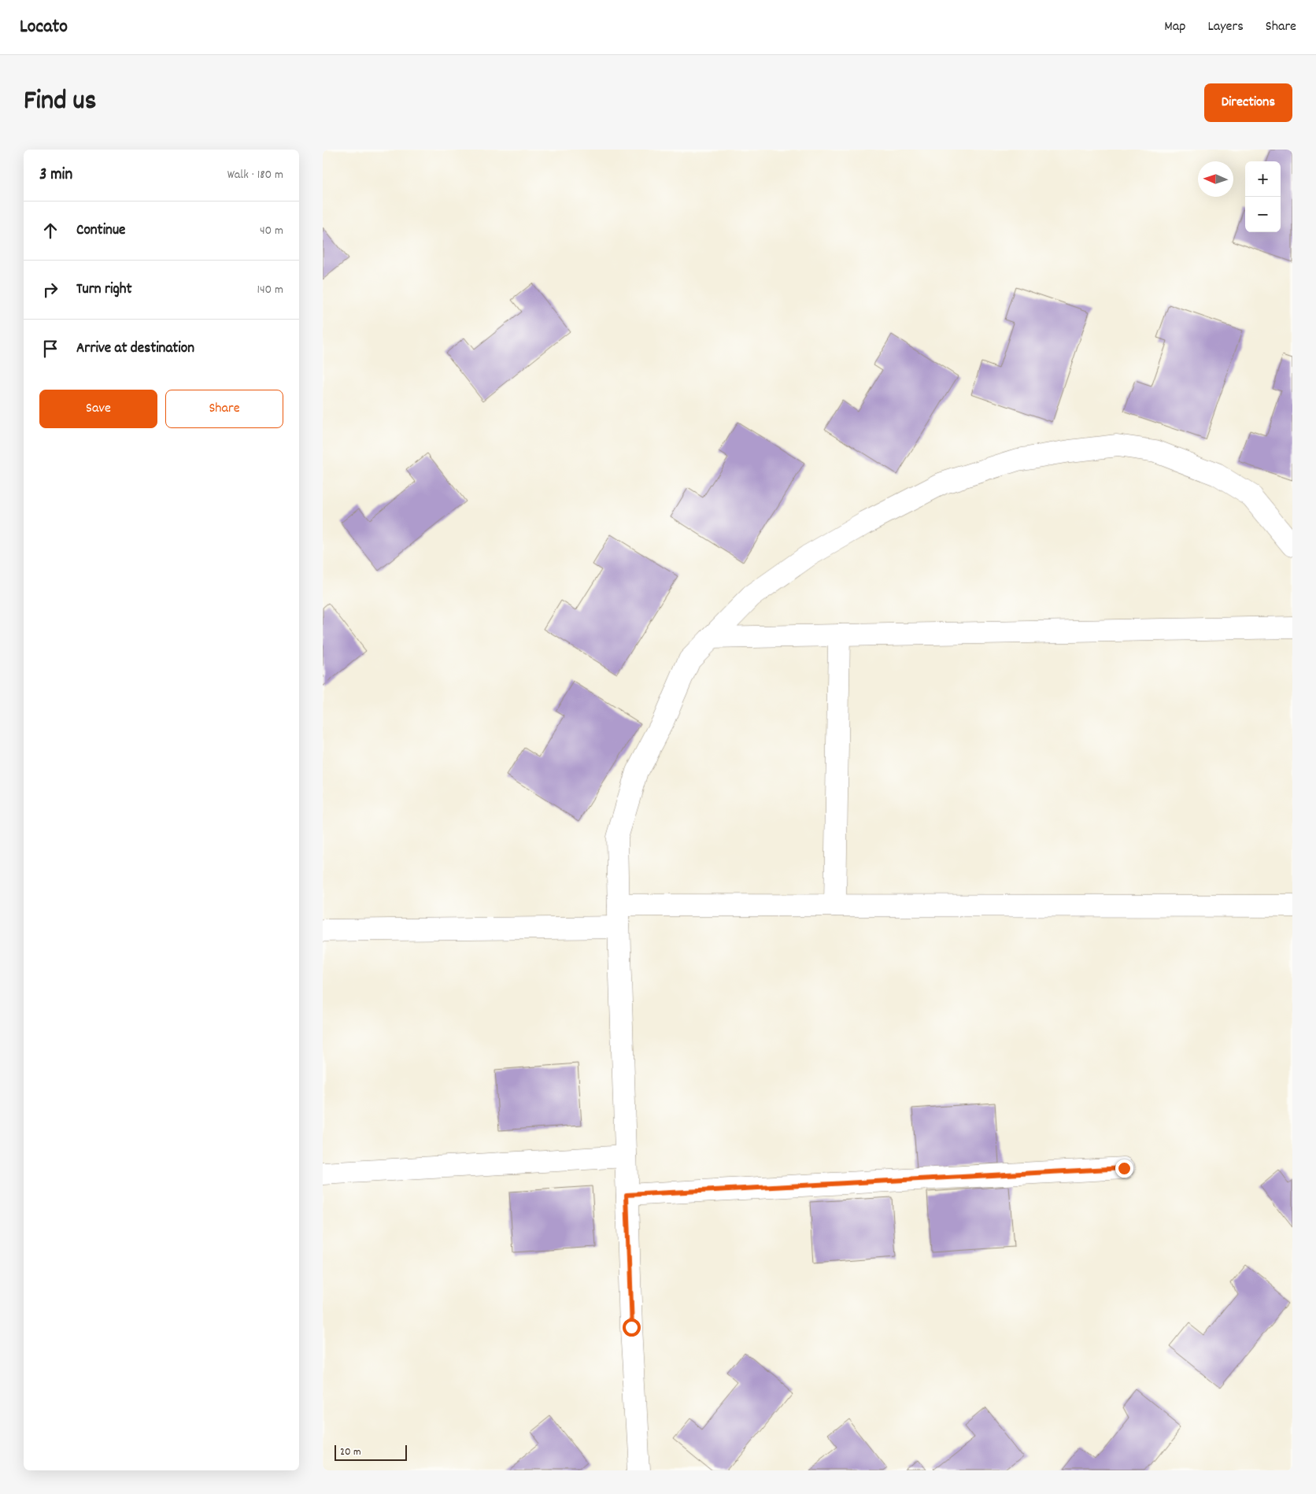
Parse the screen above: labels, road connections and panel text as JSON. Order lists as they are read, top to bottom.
{
  "scale_bar": "20 m",
  "north": "left",
  "page": {
    "header": "Locato",
    "nav": ["Map", "Layers", "Share"],
    "title": "Find us",
    "buttons": [
      "Directions",
      ["Save", "Share"]
    ],
    "heading": ["3 min", "Walk · 180 m"],
    "map_buttons": ["+", "−"],
    "list": [
      ["Continue", "40 m"],
      ["Turn right", "140 m"],
      "Arrive at destination"
    ],
    "scale": "20 m"
  }
}
